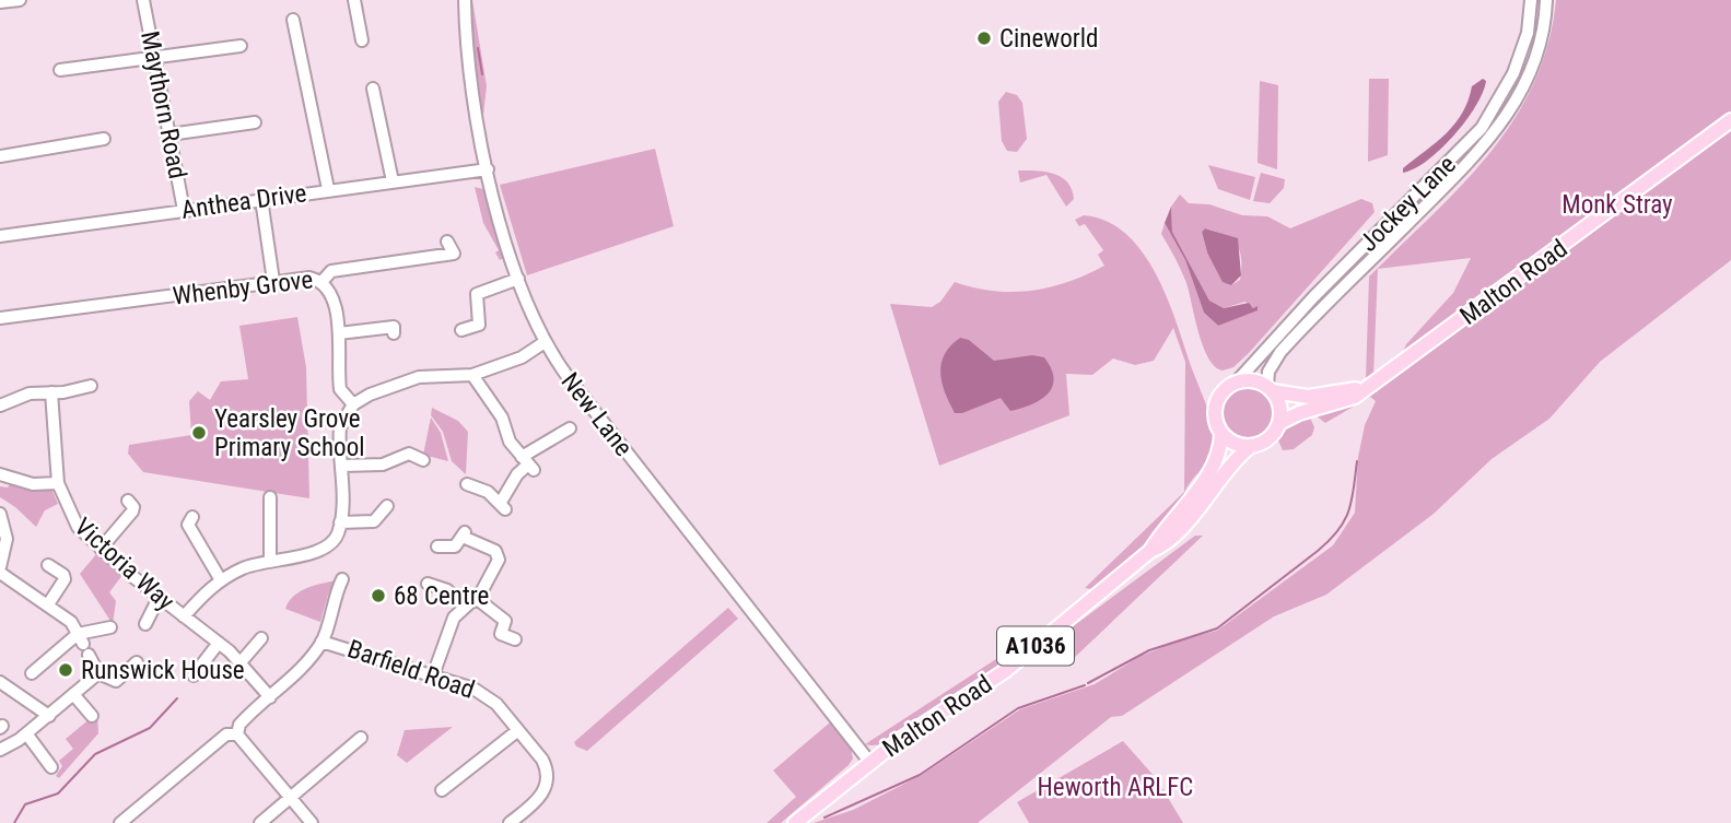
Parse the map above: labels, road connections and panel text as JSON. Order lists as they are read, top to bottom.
{
  "streets": {
    "main road": ["Malton Road", "A1036"],
    "street": [
      "Maythorn Road",
      "Anthea Drive",
      "Jockey Lane",
      "Whenby Grove",
      "New Lane",
      "Victoria Way",
      "Barfield Road"
    ]
  },
  "crossings": [
    ["Maythorn Road", "Anthea Drive"],
    ["Anthea Drive", "New Lane"],
    ["Jockey Lane", "Malton Road"],
    ["Malton Road", "New Lane"]
  ],
  "parks": ["Monk Stray", "Heworth ARLFC"],
  "places": [
    "Cineworld",
    "Yearsley Grove Primary School",
    "68 Centre",
    "Runswick House"
  ]
}
